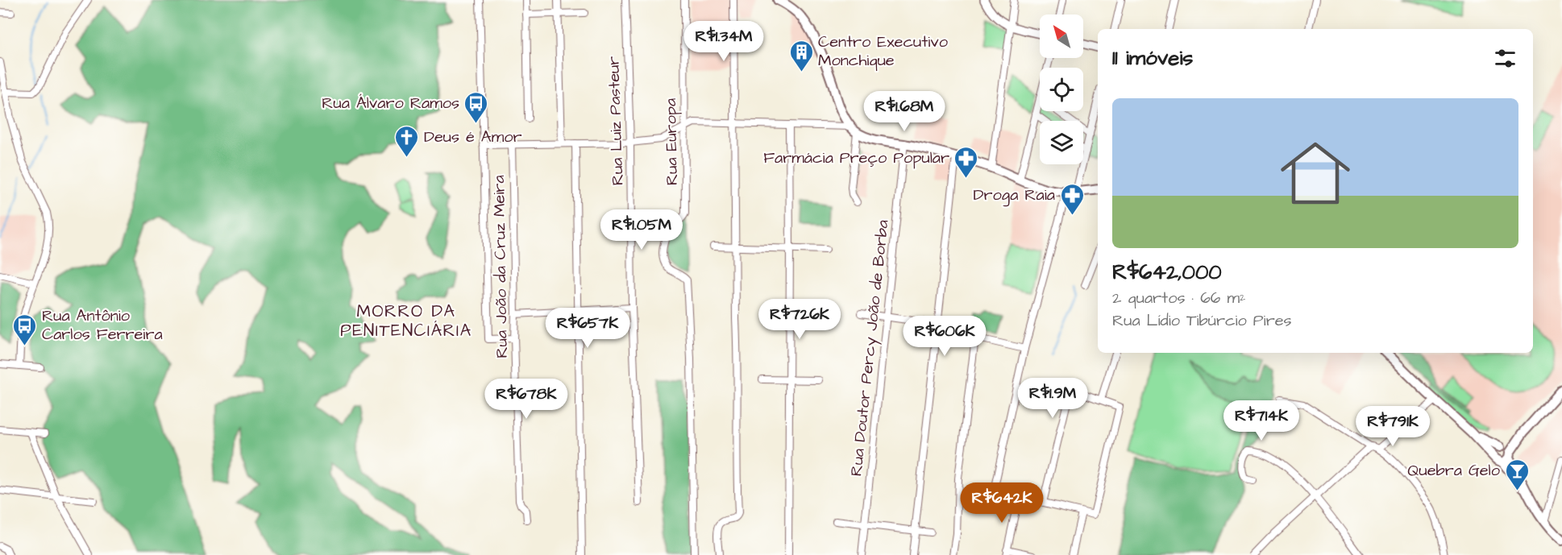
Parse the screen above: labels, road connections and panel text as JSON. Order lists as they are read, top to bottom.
{
  "streets": {
    "street": [
      "Rua Luiz Pasteur",
      "Rua Europa",
      "Rua João da Cruz Meira",
      "Rua Doutor Percy João de Borba"
    ]
  },
  "districts": ["MORRO DA PENITENCIÁRIA"],
  "places": {
    "building": ["Centro Executivo Monchique"],
    "bus stop": ["Rua Álvaro Ramos", "Rua Antônio Carlos Ferreira"],
    "church": ["Deus é Amor"],
    "pharmacy": ["Farmácia Preço Popular", "Droga Raia"],
    "bar": ["Quebra Gelo"]
  },
  "north": "top left",
  "page": {
    "price": [
      "R$1.34M",
      "R$1.68M",
      "R$1.05M",
      "R$726K",
      "R$657K",
      "R$606K",
      "R$1.9M",
      "R$678K",
      "R$714K",
      "R$791K",
      "R$642K"
    ],
    "heading": "11 imóveis",
    "list": [
      {
        "name": "R$642,000",
        "note": "2 quartos · 66 m² · Rua Lídio Tibúrcio Pires"
      }
    ]
  }
}
